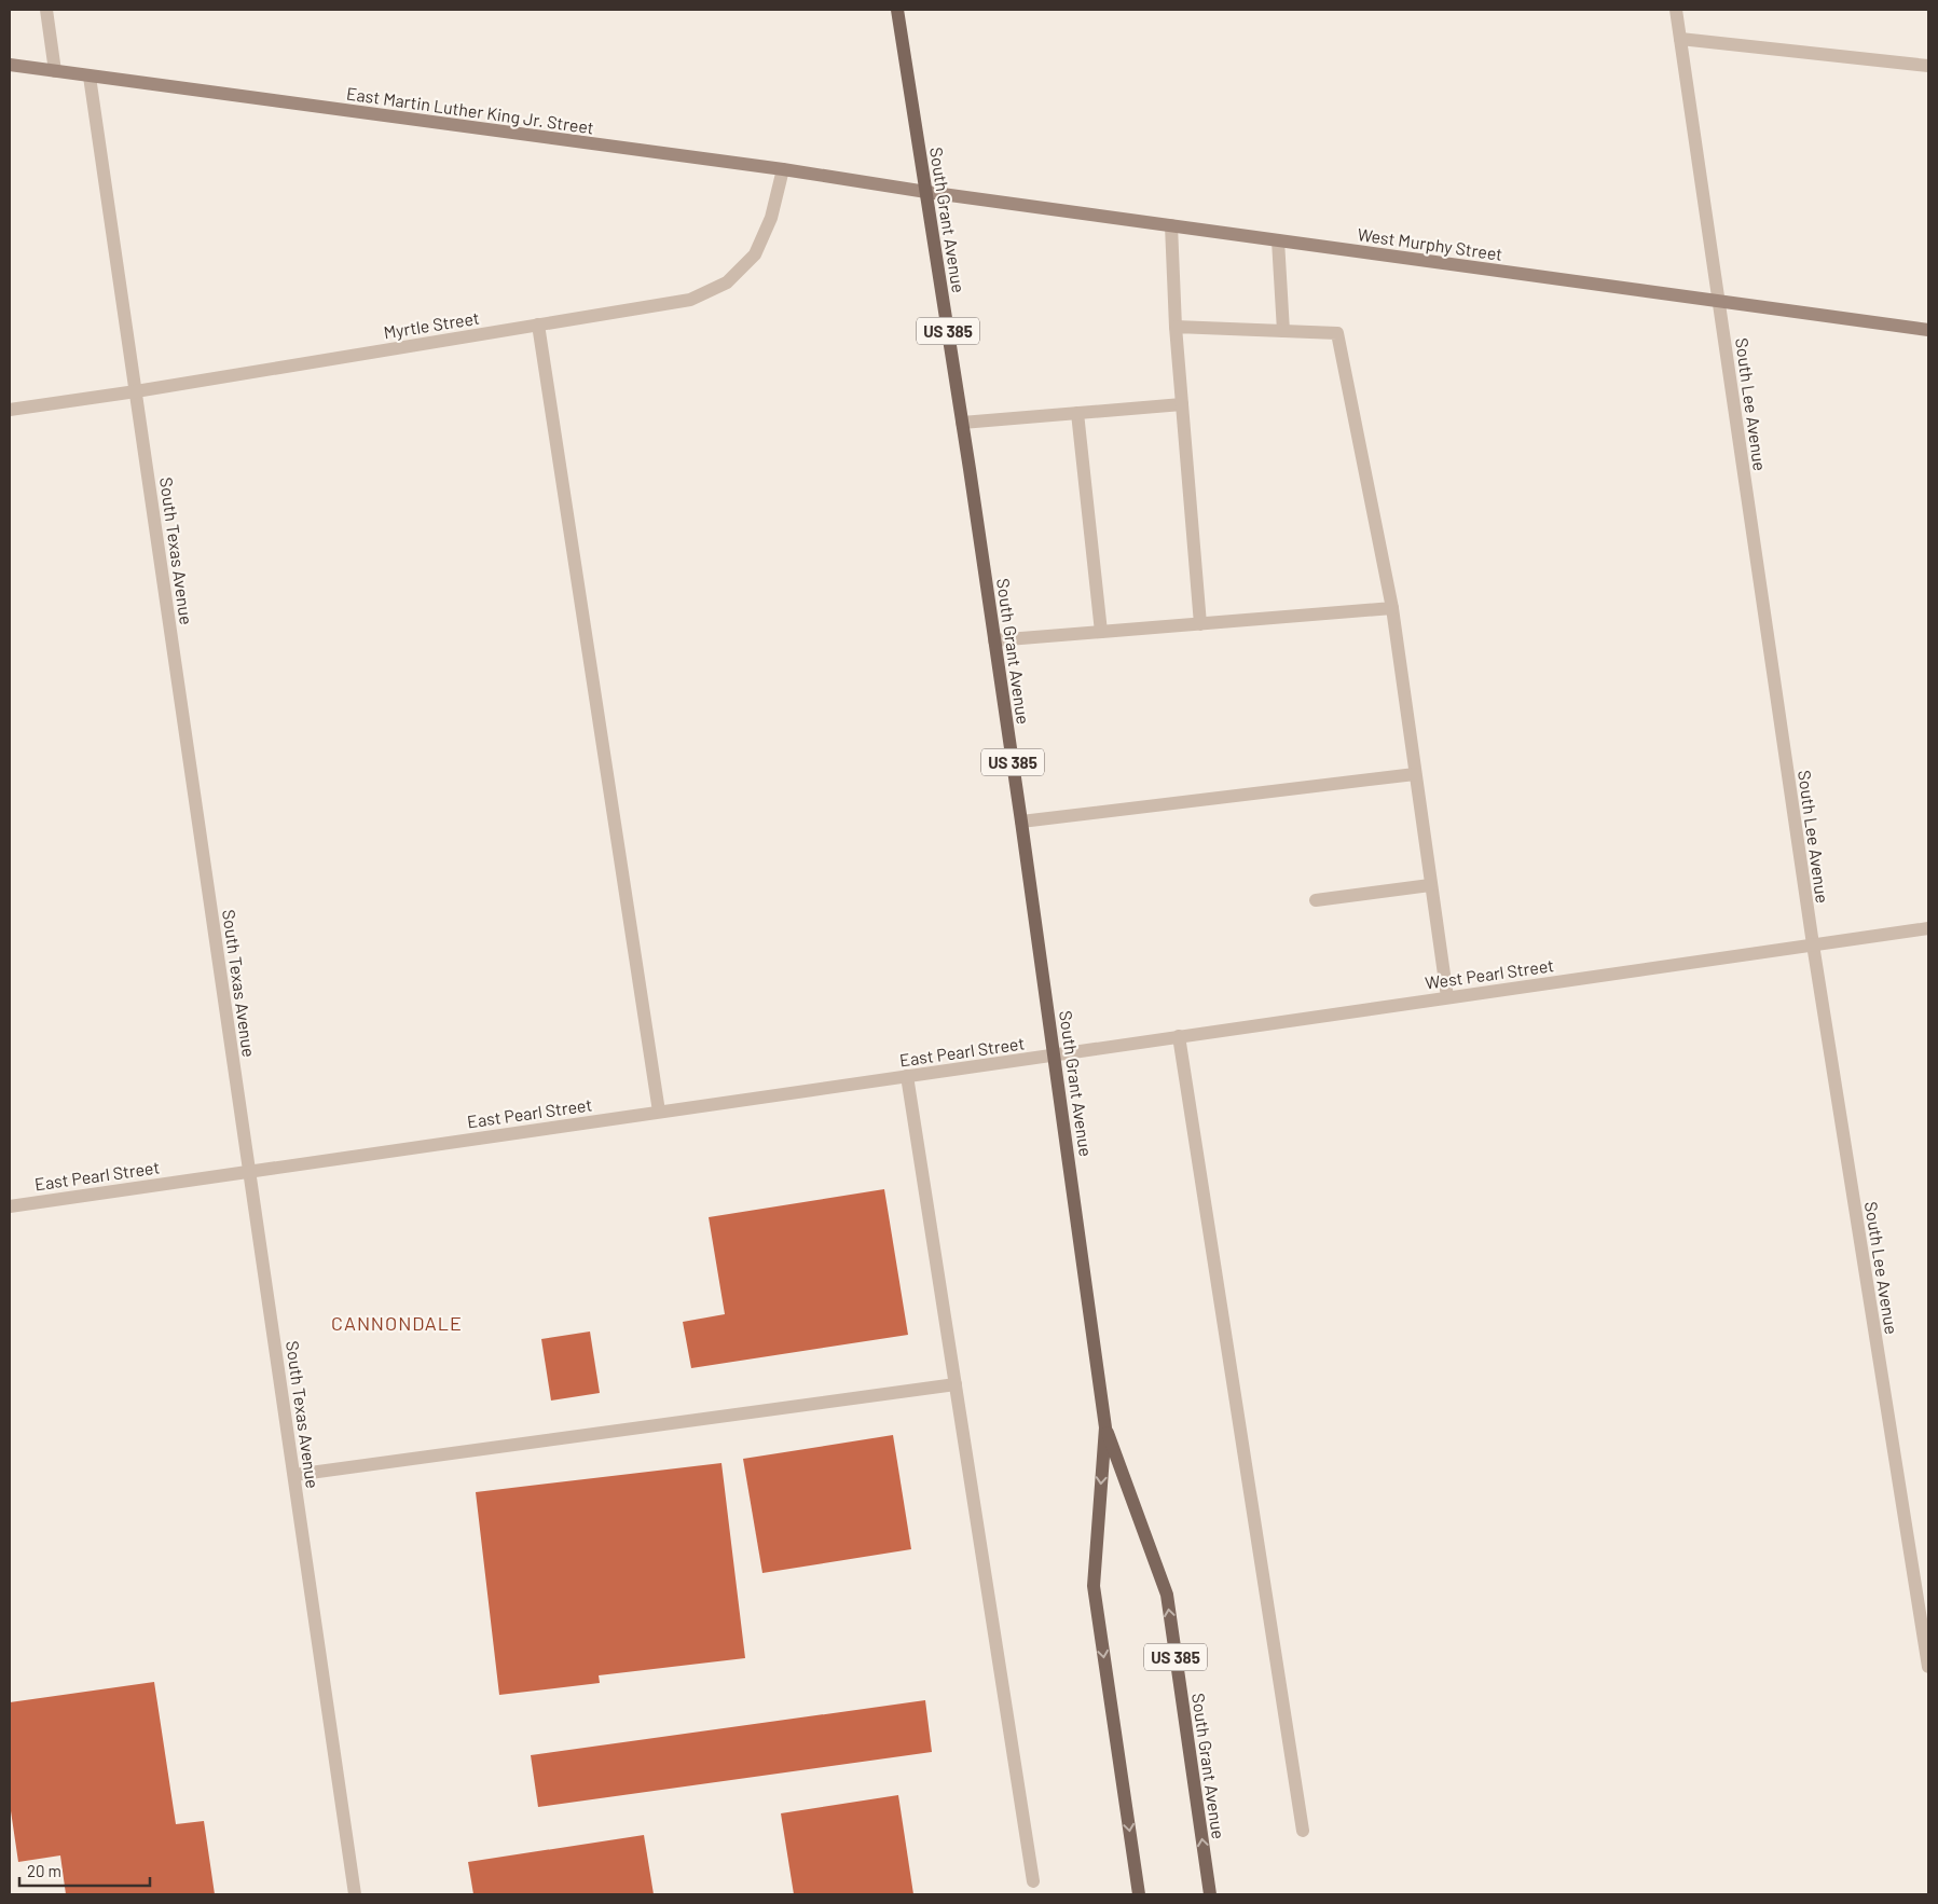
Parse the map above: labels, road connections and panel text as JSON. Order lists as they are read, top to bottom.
{
  "streets": {
    "main road": ["South Grant Avenue", "US 385"],
    "street": [
      "East Martin Luther King Jr. Street",
      "West Murphy Street",
      "Myrtle Street",
      "South Lee Avenue",
      "South Texas Avenue",
      "West Pearl Street",
      "East Pearl Street"
    ]
  },
  "crossings": [
    ["East Martin Luther King Jr. Street", "South Grant Avenue"],
    ["East Martin Luther King Jr. Street", "West Murphy Street"],
    ["East Martin Luther King Jr. Street", "Myrtle Street"],
    ["East Martin Luther King Jr. Street", "South Texas Avenue"],
    ["South Grant Avenue", "West Murphy Street"],
    ["South Grant Avenue", "West Pearl Street"],
    ["South Grant Avenue", "East Pearl Street"],
    ["West Murphy Street", "South Lee Avenue"],
    ["Myrtle Street", "South Texas Avenue"],
    ["South Lee Avenue", "West Pearl Street"],
    ["South Texas Avenue", "East Pearl Street"],
    ["West Pearl Street", "East Pearl Street"]
  ],
  "districts": ["CANNONDALE"],
  "scale_bar": "20 m"
}
